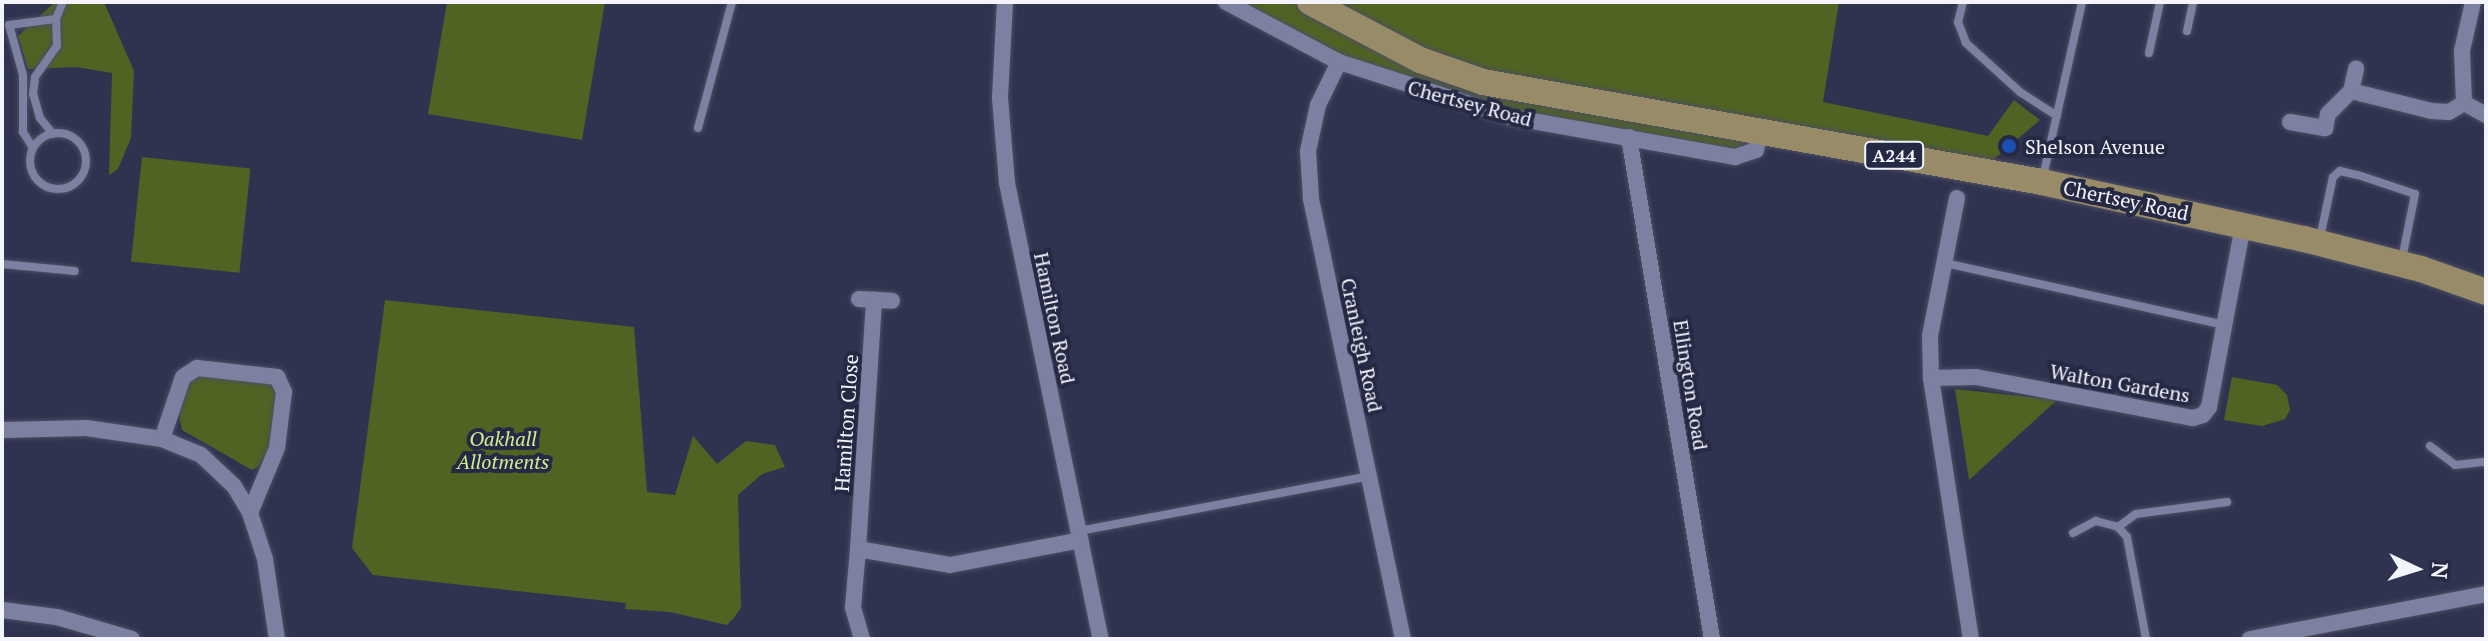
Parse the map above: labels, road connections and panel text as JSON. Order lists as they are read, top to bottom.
{
  "streets": {
    "main road": ["Chertsey Road", "A244"],
    "street": [
      "Hamilton Road",
      "Cranleigh Road",
      "Walton Gardens",
      "Ellington Road",
      "Hamilton Close"
    ]
  },
  "crossings": [
    ["Chertsey Road", "Cranleigh Road"],
    ["Chertsey Road", "Walton Gardens"],
    ["Chertsey Road", "Ellington Road"]
  ],
  "parks": ["Oakhall Allotments"],
  "places": ["Shelson Avenue"],
  "north": "right"
}
